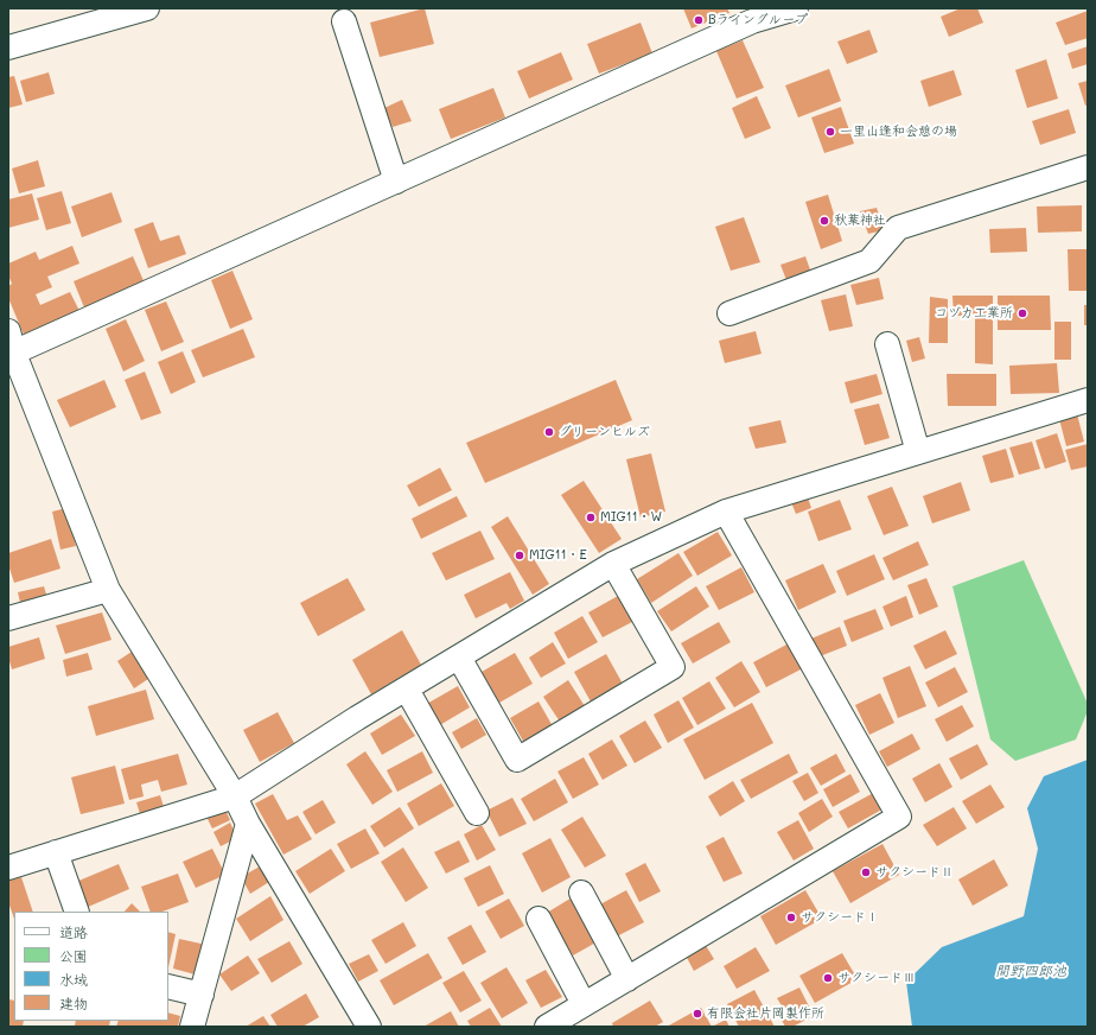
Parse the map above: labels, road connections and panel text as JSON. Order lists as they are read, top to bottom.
{
  "water": ["間野四郎池"],
  "places": [
    "Bライングループ",
    "一里山逢和会憩の場",
    "秋葉神社",
    "コヅカ工業所",
    "グリーンヒルズ",
    "MIG11・W",
    "MIG11・E",
    "サクシードⅡ",
    "サクシードⅠ",
    "サクシードⅢ",
    "有限会社片岡製作所"
  ],
  "legend": [
    "道路",
    "公園",
    "水域",
    "建物"
  ]
}
